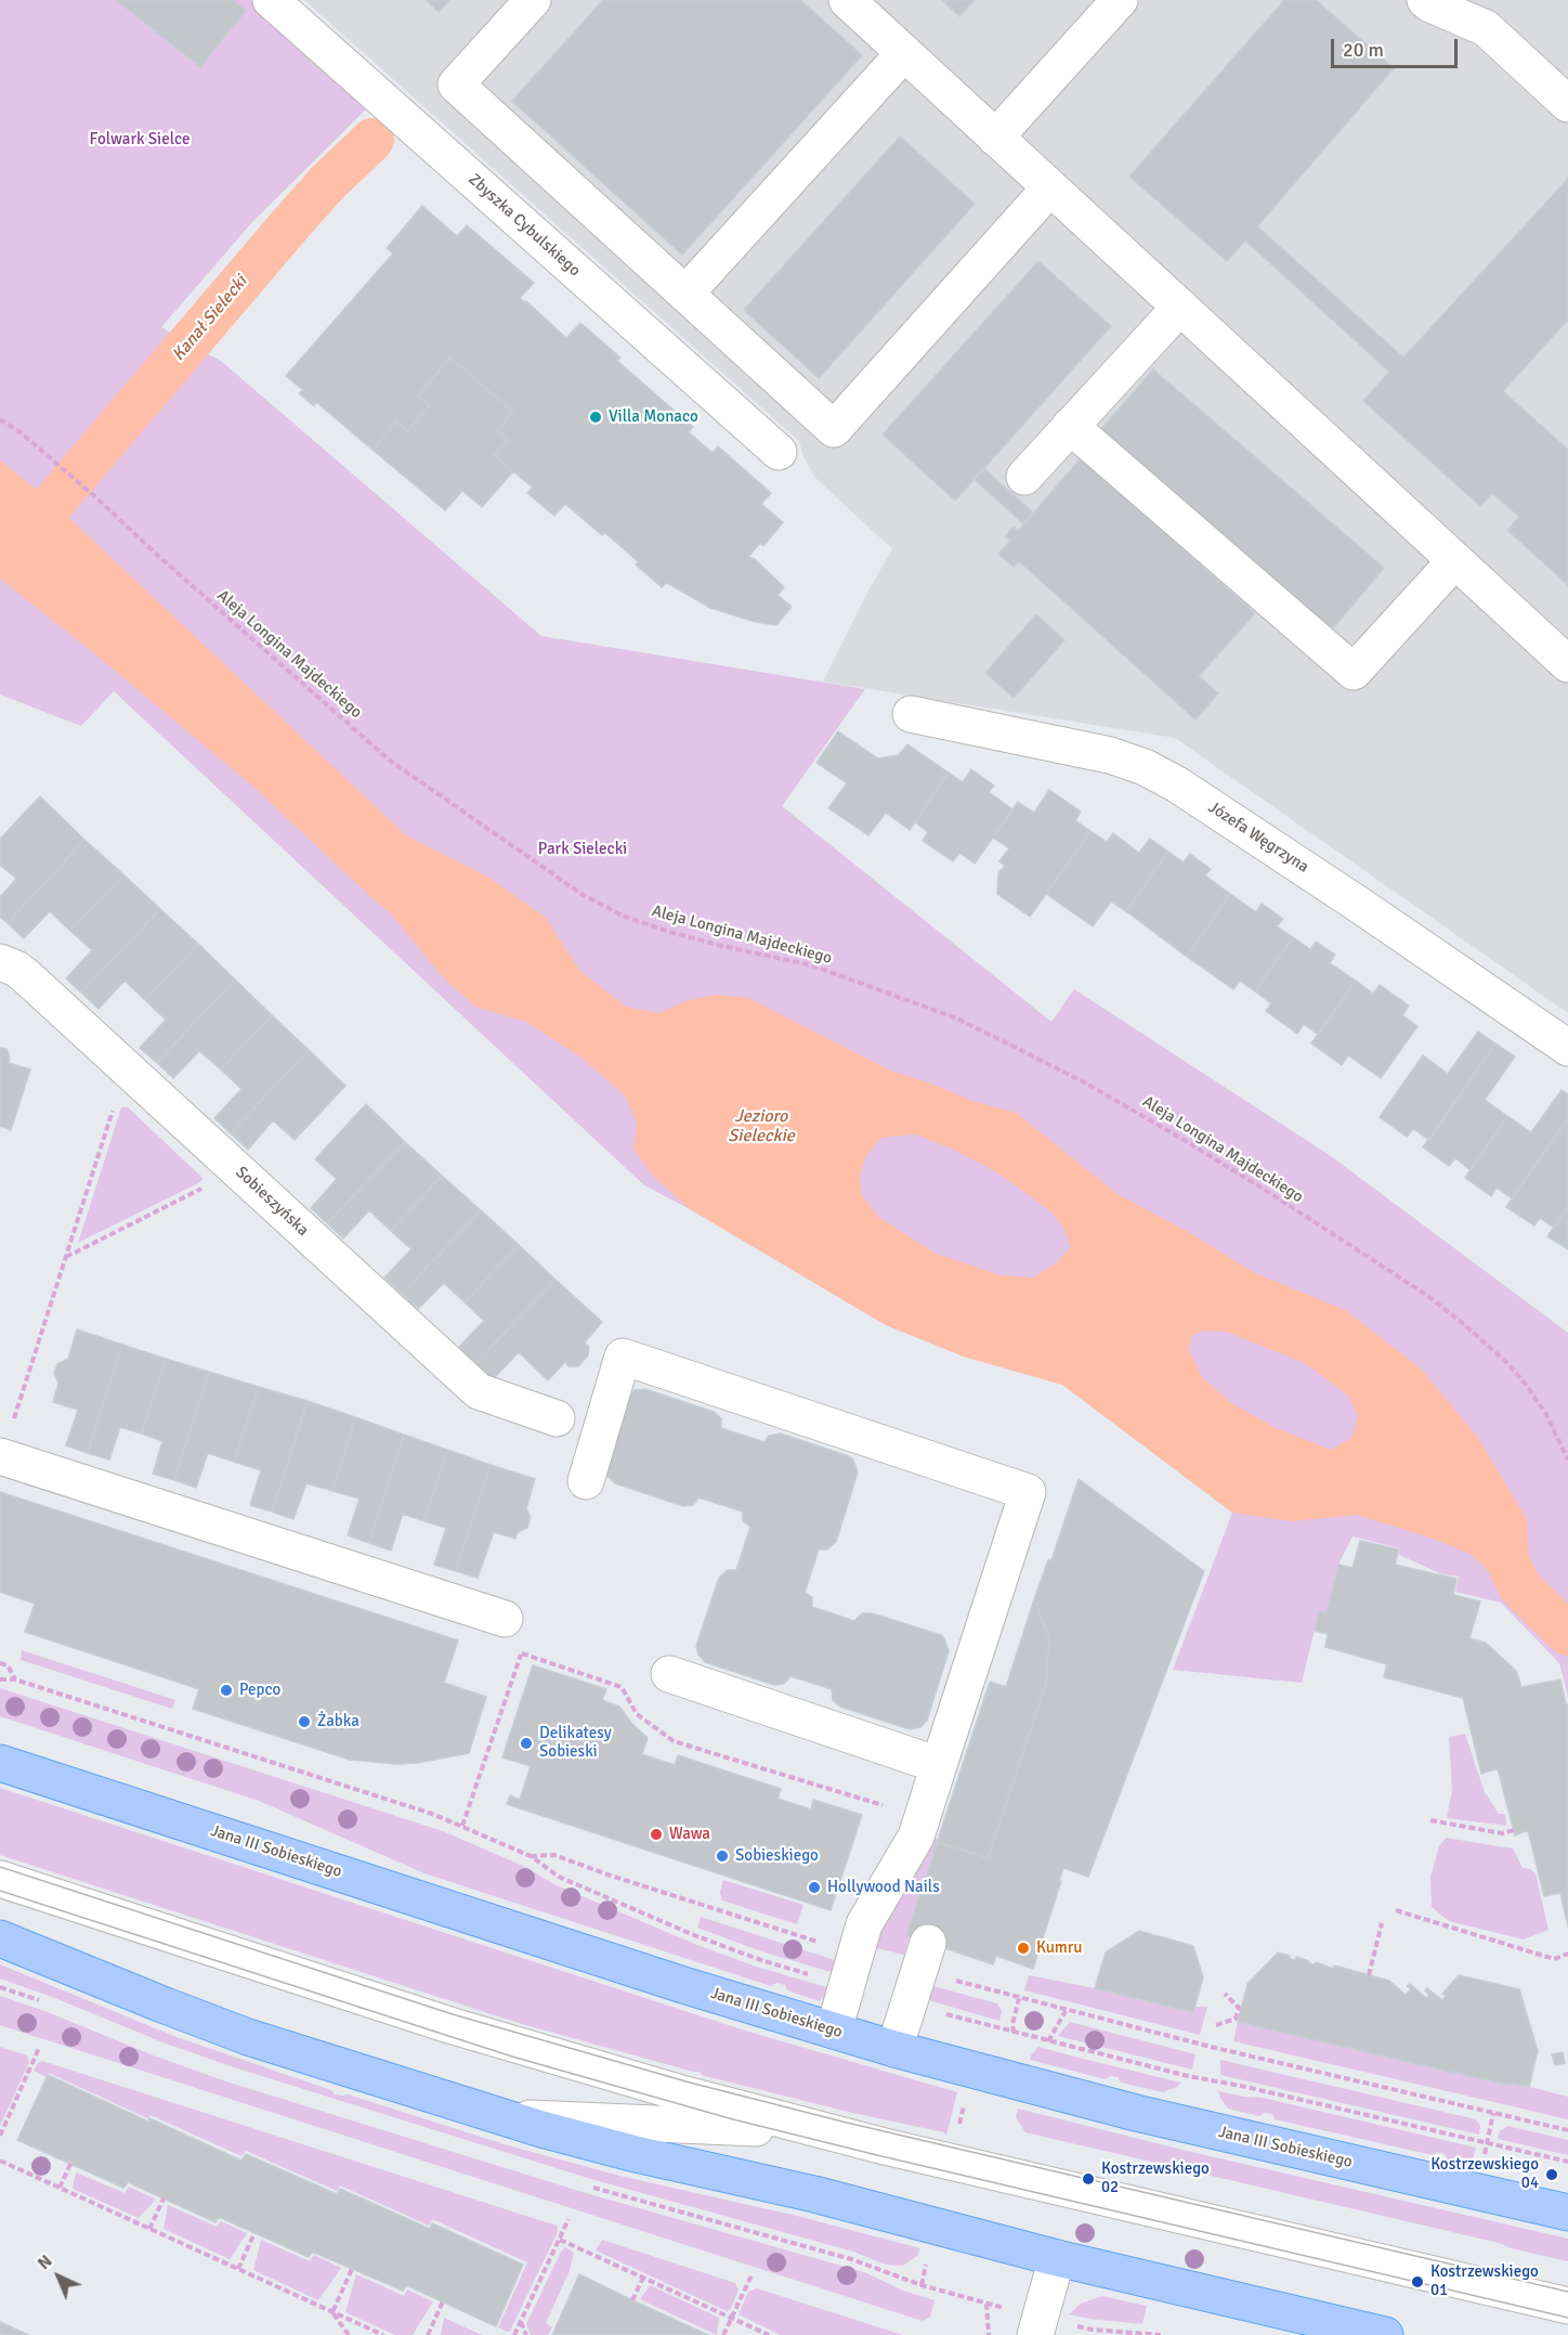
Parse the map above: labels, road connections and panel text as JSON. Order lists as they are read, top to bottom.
{
  "streets": {
    "main road": ["Jana III Sobieskiego"],
    "street": ["Zbyszka Cybulskiego", "Józefa Węgrzyna", "Sobieszyńska"],
    "path": ["Aleja Longina Majdeckiego"]
  },
  "water": ["Kanał Sielecki", "Jezioro Sieleckie"],
  "parks": ["Folwark Sielce", "Park Sielecki"],
  "places": [
    "Villa Monaco",
    "Pepco",
    "Żabka",
    "Delikatesy Sobieski",
    "Wawa",
    "Sobieskiego",
    "Hollywood Nails",
    "Kumru",
    "Kostrzewskiego 04",
    "Kostrzewskiego 02",
    "Kostrzewskiego 01"
  ],
  "scale_bar": "20 m",
  "north": "top left"
}
